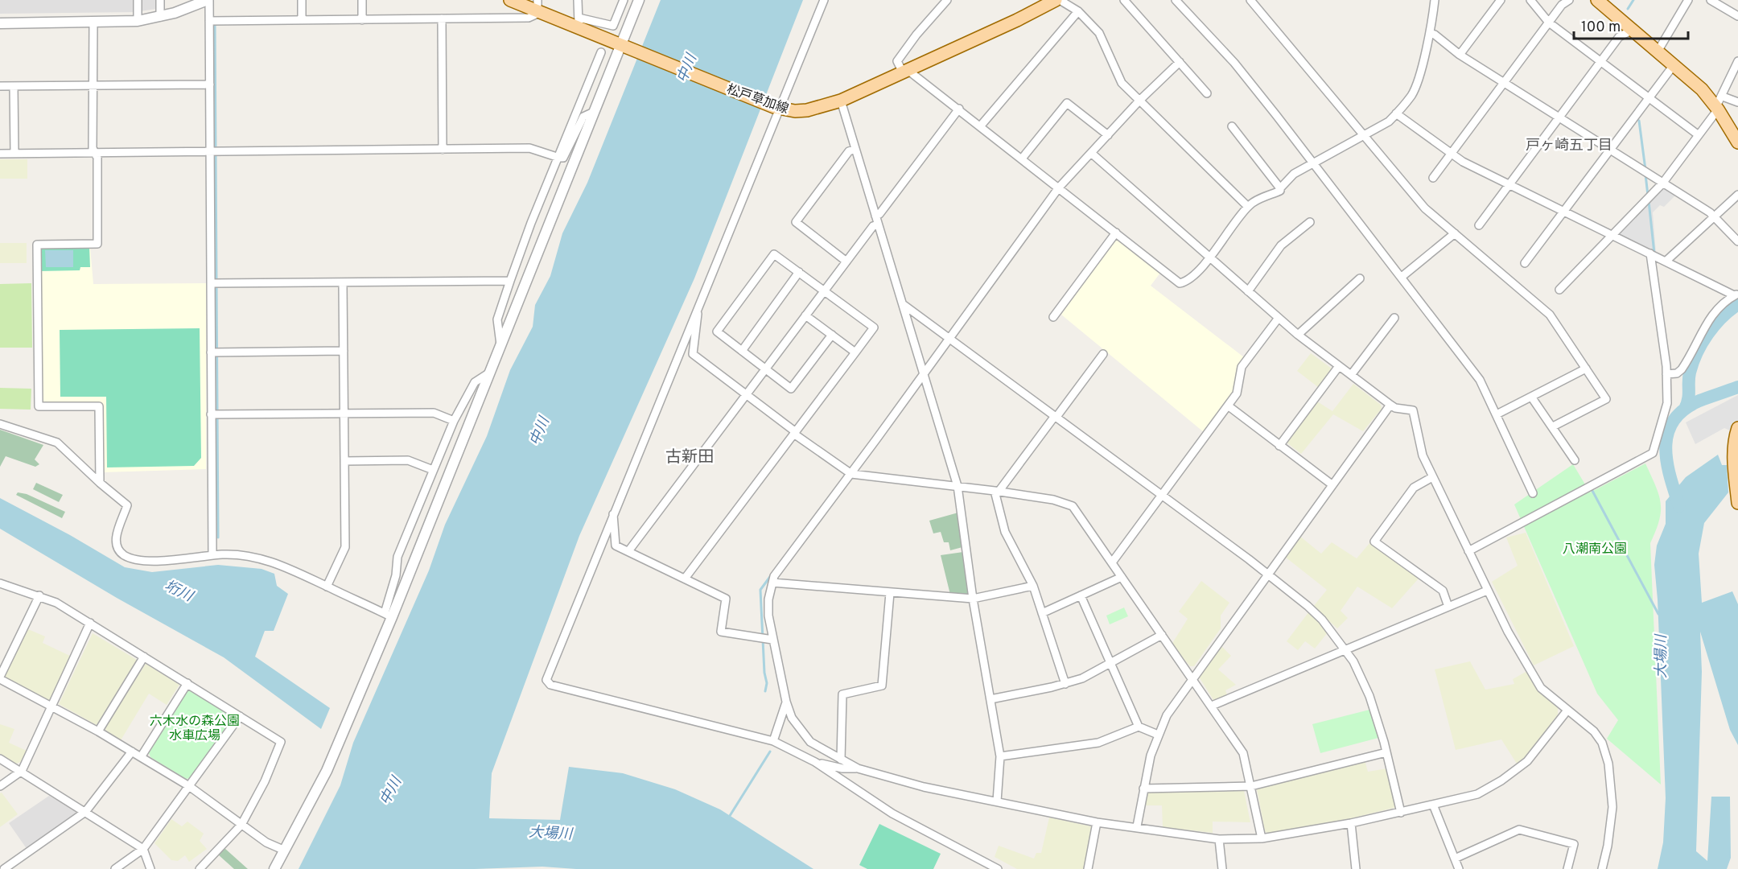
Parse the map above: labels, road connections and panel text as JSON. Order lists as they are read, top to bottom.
{
  "streets": {
    "main road": ["松戸草加線"]
  },
  "districts": ["戸ヶ崎五丁目", "古新田"],
  "water": ["中川", "垳川", "大場川"],
  "parks": ["八潮南公園", "六木水の森公園 水車広場"],
  "scale_bar": "100 m"
}
